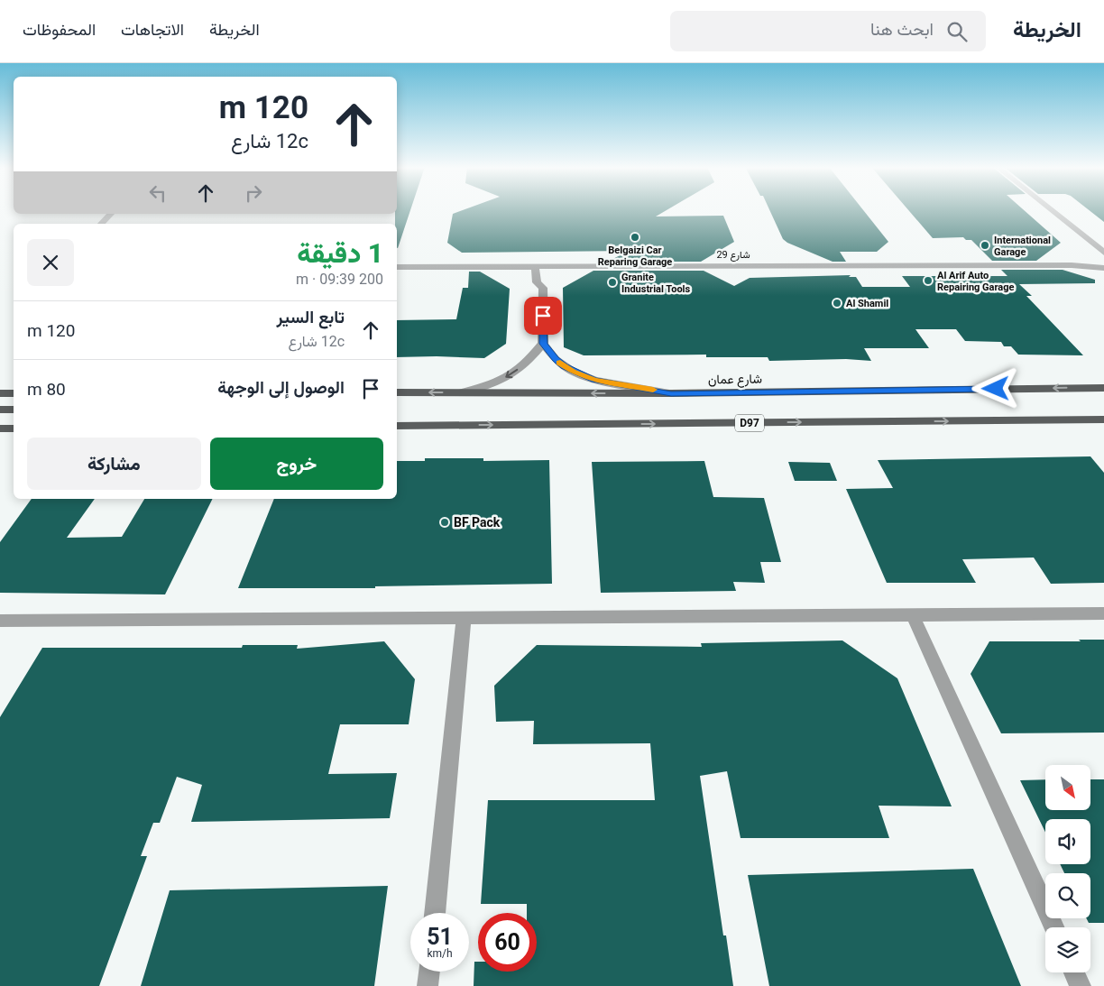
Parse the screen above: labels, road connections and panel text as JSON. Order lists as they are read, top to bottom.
{
  "streets": {
    "main road": ["شارع عمان", "D97"],
    "street": ["شارع 29"]
  },
  "places": [
    "Belgaizi Car Reparing Garage",
    "International Garage",
    "Al Arif Auto Repairing Garage",
    "Granite Industrial Tools",
    "Al Shamil",
    "BF Pack"
  ],
  "north": "bottom right",
  "page": {
    "header": "الخريطة",
    "search": "ابحث هنا",
    "nav": ["الخريطة", "الاتجاهات", "المحفوظات"],
    "turn": ["120 m", "12c شارع"],
    "heading": ["1 دقيقة", "200 m · 09:39"],
    "list": [
      {
        "name": "تابع السير",
        "note": "12c شارع",
        "value": "120 m"
      },
      {
        "name": "الوصول إلى الوجهة",
        "value": "80 m"
      }
    ],
    "buttons": ["خروج", "مشاركة"],
    "speed": "51 km/h",
    "limit": "60"
  }
}
